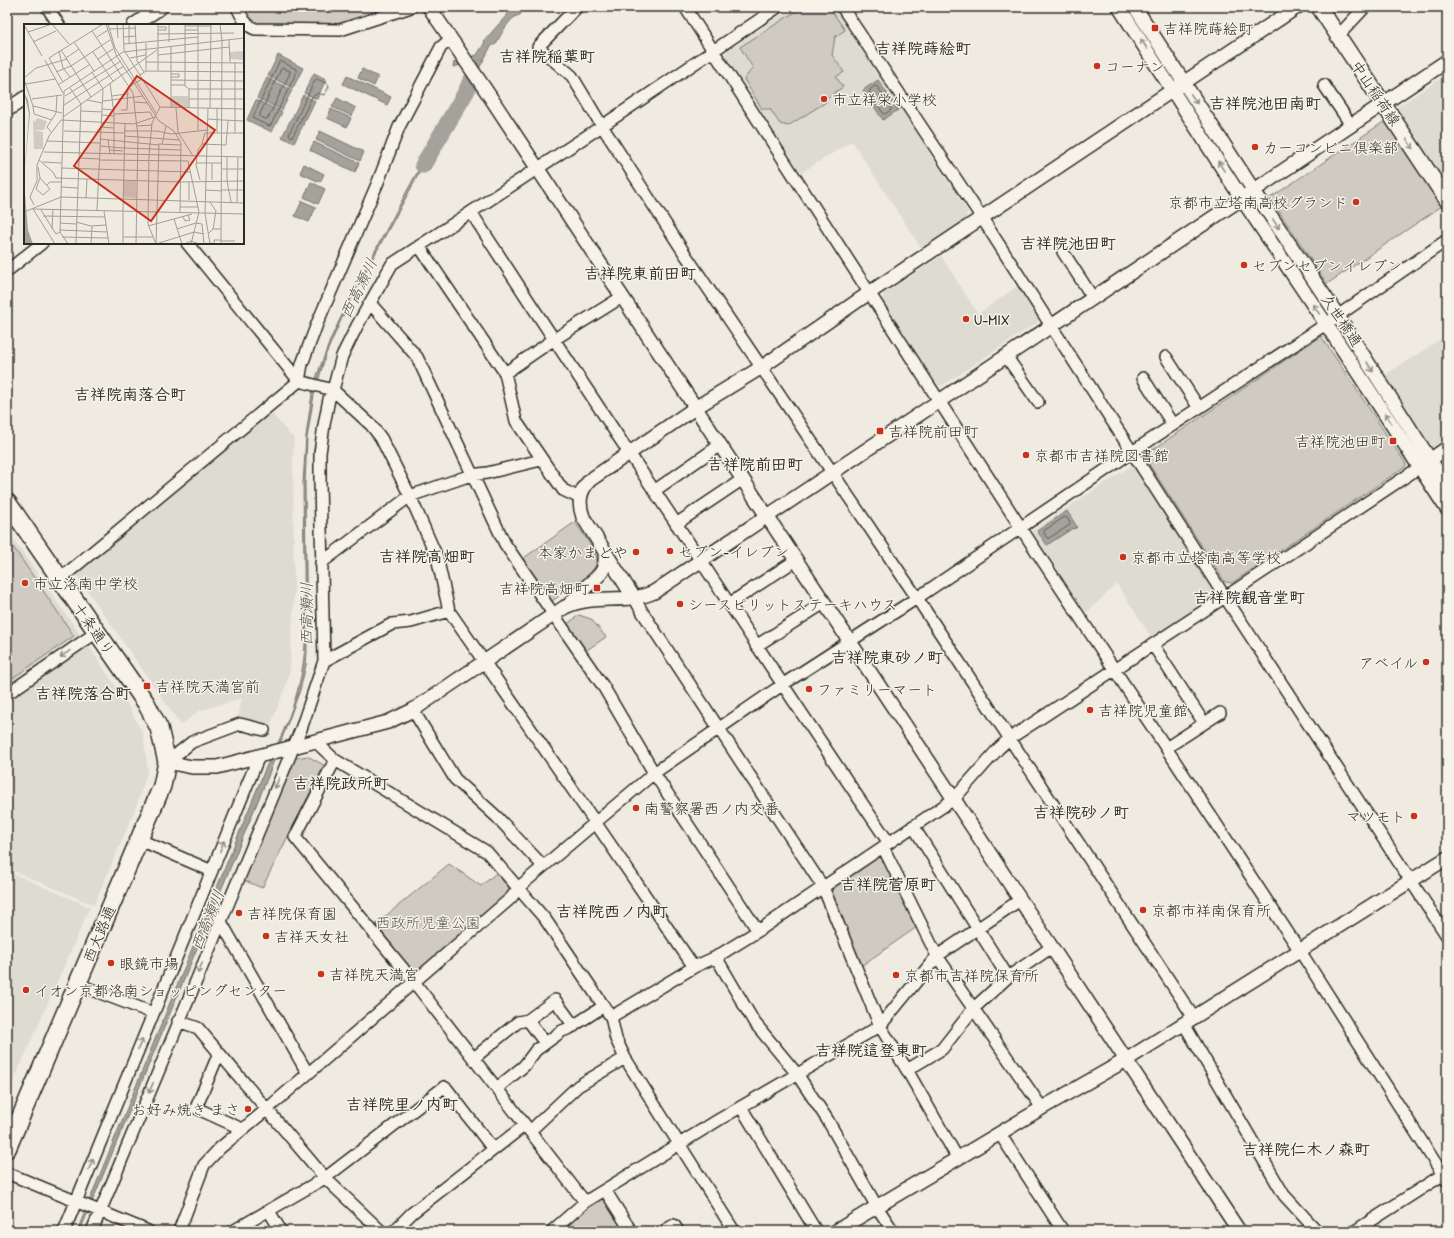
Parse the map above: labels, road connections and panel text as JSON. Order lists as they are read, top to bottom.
{
  "streets": {
    "main road": ["中山稲荷線", "十条通り", "西大路通"],
    "street": ["久世橋通"]
  },
  "crossings": [
    ["十条通り", "西大路通"]
  ],
  "one_way": ["中山稲荷線"],
  "districts": [
    "吉祥院蒔絵町",
    "吉祥院稲葉町",
    "吉祥院池田南町",
    "吉祥院池田町",
    "吉祥院東前田町",
    "吉祥院南落合町",
    "吉祥院前田町",
    "吉祥院高畑町",
    "吉祥院観音堂町",
    "吉祥院東砂ノ町",
    "吉祥院落合町",
    "吉祥院政所町",
    "吉祥院砂ノ町",
    "吉祥院菅原町",
    "吉祥院西ノ内町",
    "吉祥院這登東町",
    "吉祥院里ノ内町",
    "吉祥院仁木ノ森町"
  ],
  "water": ["西高瀬川"],
  "parks": ["西政所児童公園"],
  "places": {
    "transit": [
      "吉祥院蒔絵町",
      "吉祥院前田町",
      "吉祥院池田町",
      "吉祥院高畑町",
      "吉祥院天満宮前"
    ],
    "other": [
      "コーナン",
      "市立祥栄小学校",
      "カーコンビニ倶楽部",
      "京都市立塔南高校グランド",
      "セブンセブンイレブン",
      "U-MIX",
      "京都市吉祥院図書館",
      "セブン-イレブン",
      "本家かまどや",
      "京都市立塔南高等学校",
      "市立洛南中学校",
      "シースピリットステーキハウス",
      "アベイル",
      "ファミリーマート",
      "吉祥院児童館",
      "南警察署西ノ内交番",
      "マツモト",
      "京都市祥南保育所",
      "吉祥院保育園",
      "吉祥天女社",
      "眼鏡市場",
      "吉祥院天満宮",
      "京都市吉祥院保育所",
      "イオン京都洛南ショッピングセンター",
      "お好み焼き まさ"
    ]
  }
}
